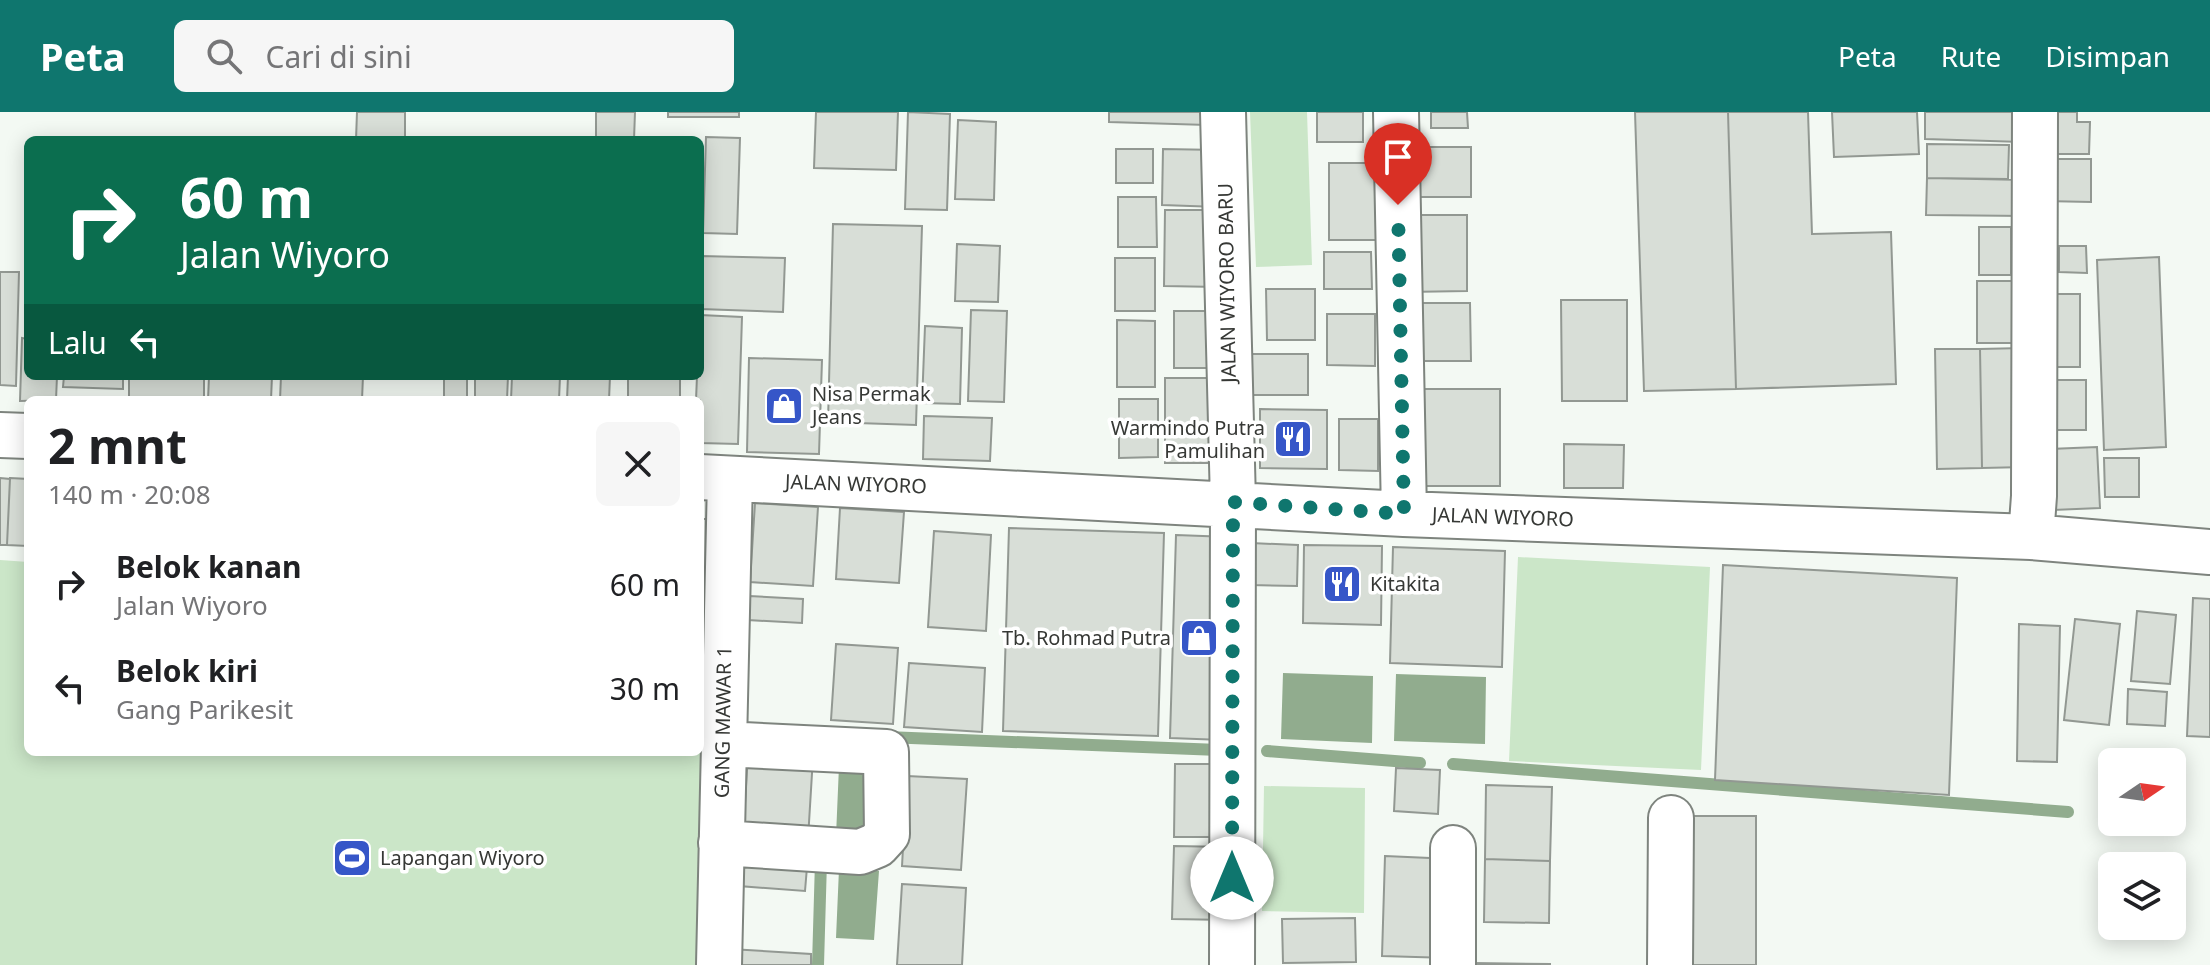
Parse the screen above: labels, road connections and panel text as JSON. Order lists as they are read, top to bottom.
{
  "streets": {
    "street": ["JALAN WIYORO BARU", "JALAN WIYORO", "GANG MAWAR 1"]
  },
  "crossings": [
    ["JALAN WIYORO BARU", "JALAN WIYORO"],
    ["JALAN WIYORO", "GANG MAWAR 1"]
  ],
  "places": {
    "shop": ["Nisa Permak Jeans", "Tb. Rohmad Putra"],
    "restaurant": ["Warmindo Putra Pamulihan", "Kitakita"],
    "sports": ["Lapangan Wiyoro"]
  },
  "north": "right",
  "page": {
    "header": "Peta",
    "search": "Cari di sini",
    "nav": ["Peta", "Rute", "Disimpan"],
    "turn": ["60 m", "Jalan Wiyoro"],
    "then": "Lalu",
    "heading": ["2 mnt", "140 m · 20:08"],
    "list": [
      {
        "name": "Belok kanan",
        "note": "Jalan Wiyoro",
        "value": "60 m"
      },
      {
        "name": "Belok kiri",
        "note": "Gang Parikesit",
        "value": "30 m"
      }
    ]
  }
}
